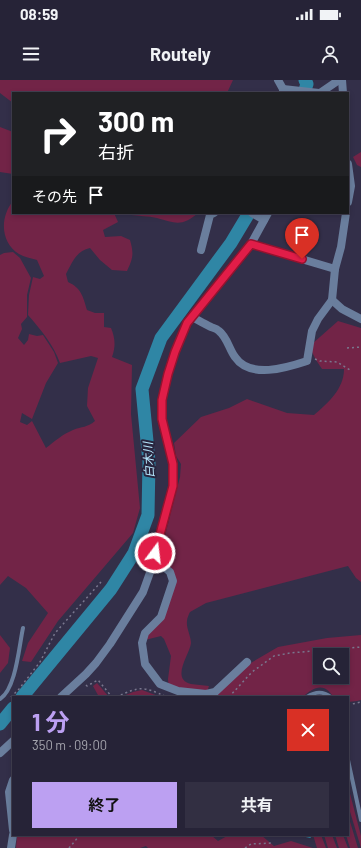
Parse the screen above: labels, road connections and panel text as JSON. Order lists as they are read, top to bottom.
{
  "water": ["白木川"],
  "page": {
    "status": "08:59",
    "header": "Routely",
    "turn": ["300 m", "右折"],
    "then": "その先",
    "heading": ["1 分", "350 m · 09:00"],
    "buttons": ["終了", "共有"]
  }
}
